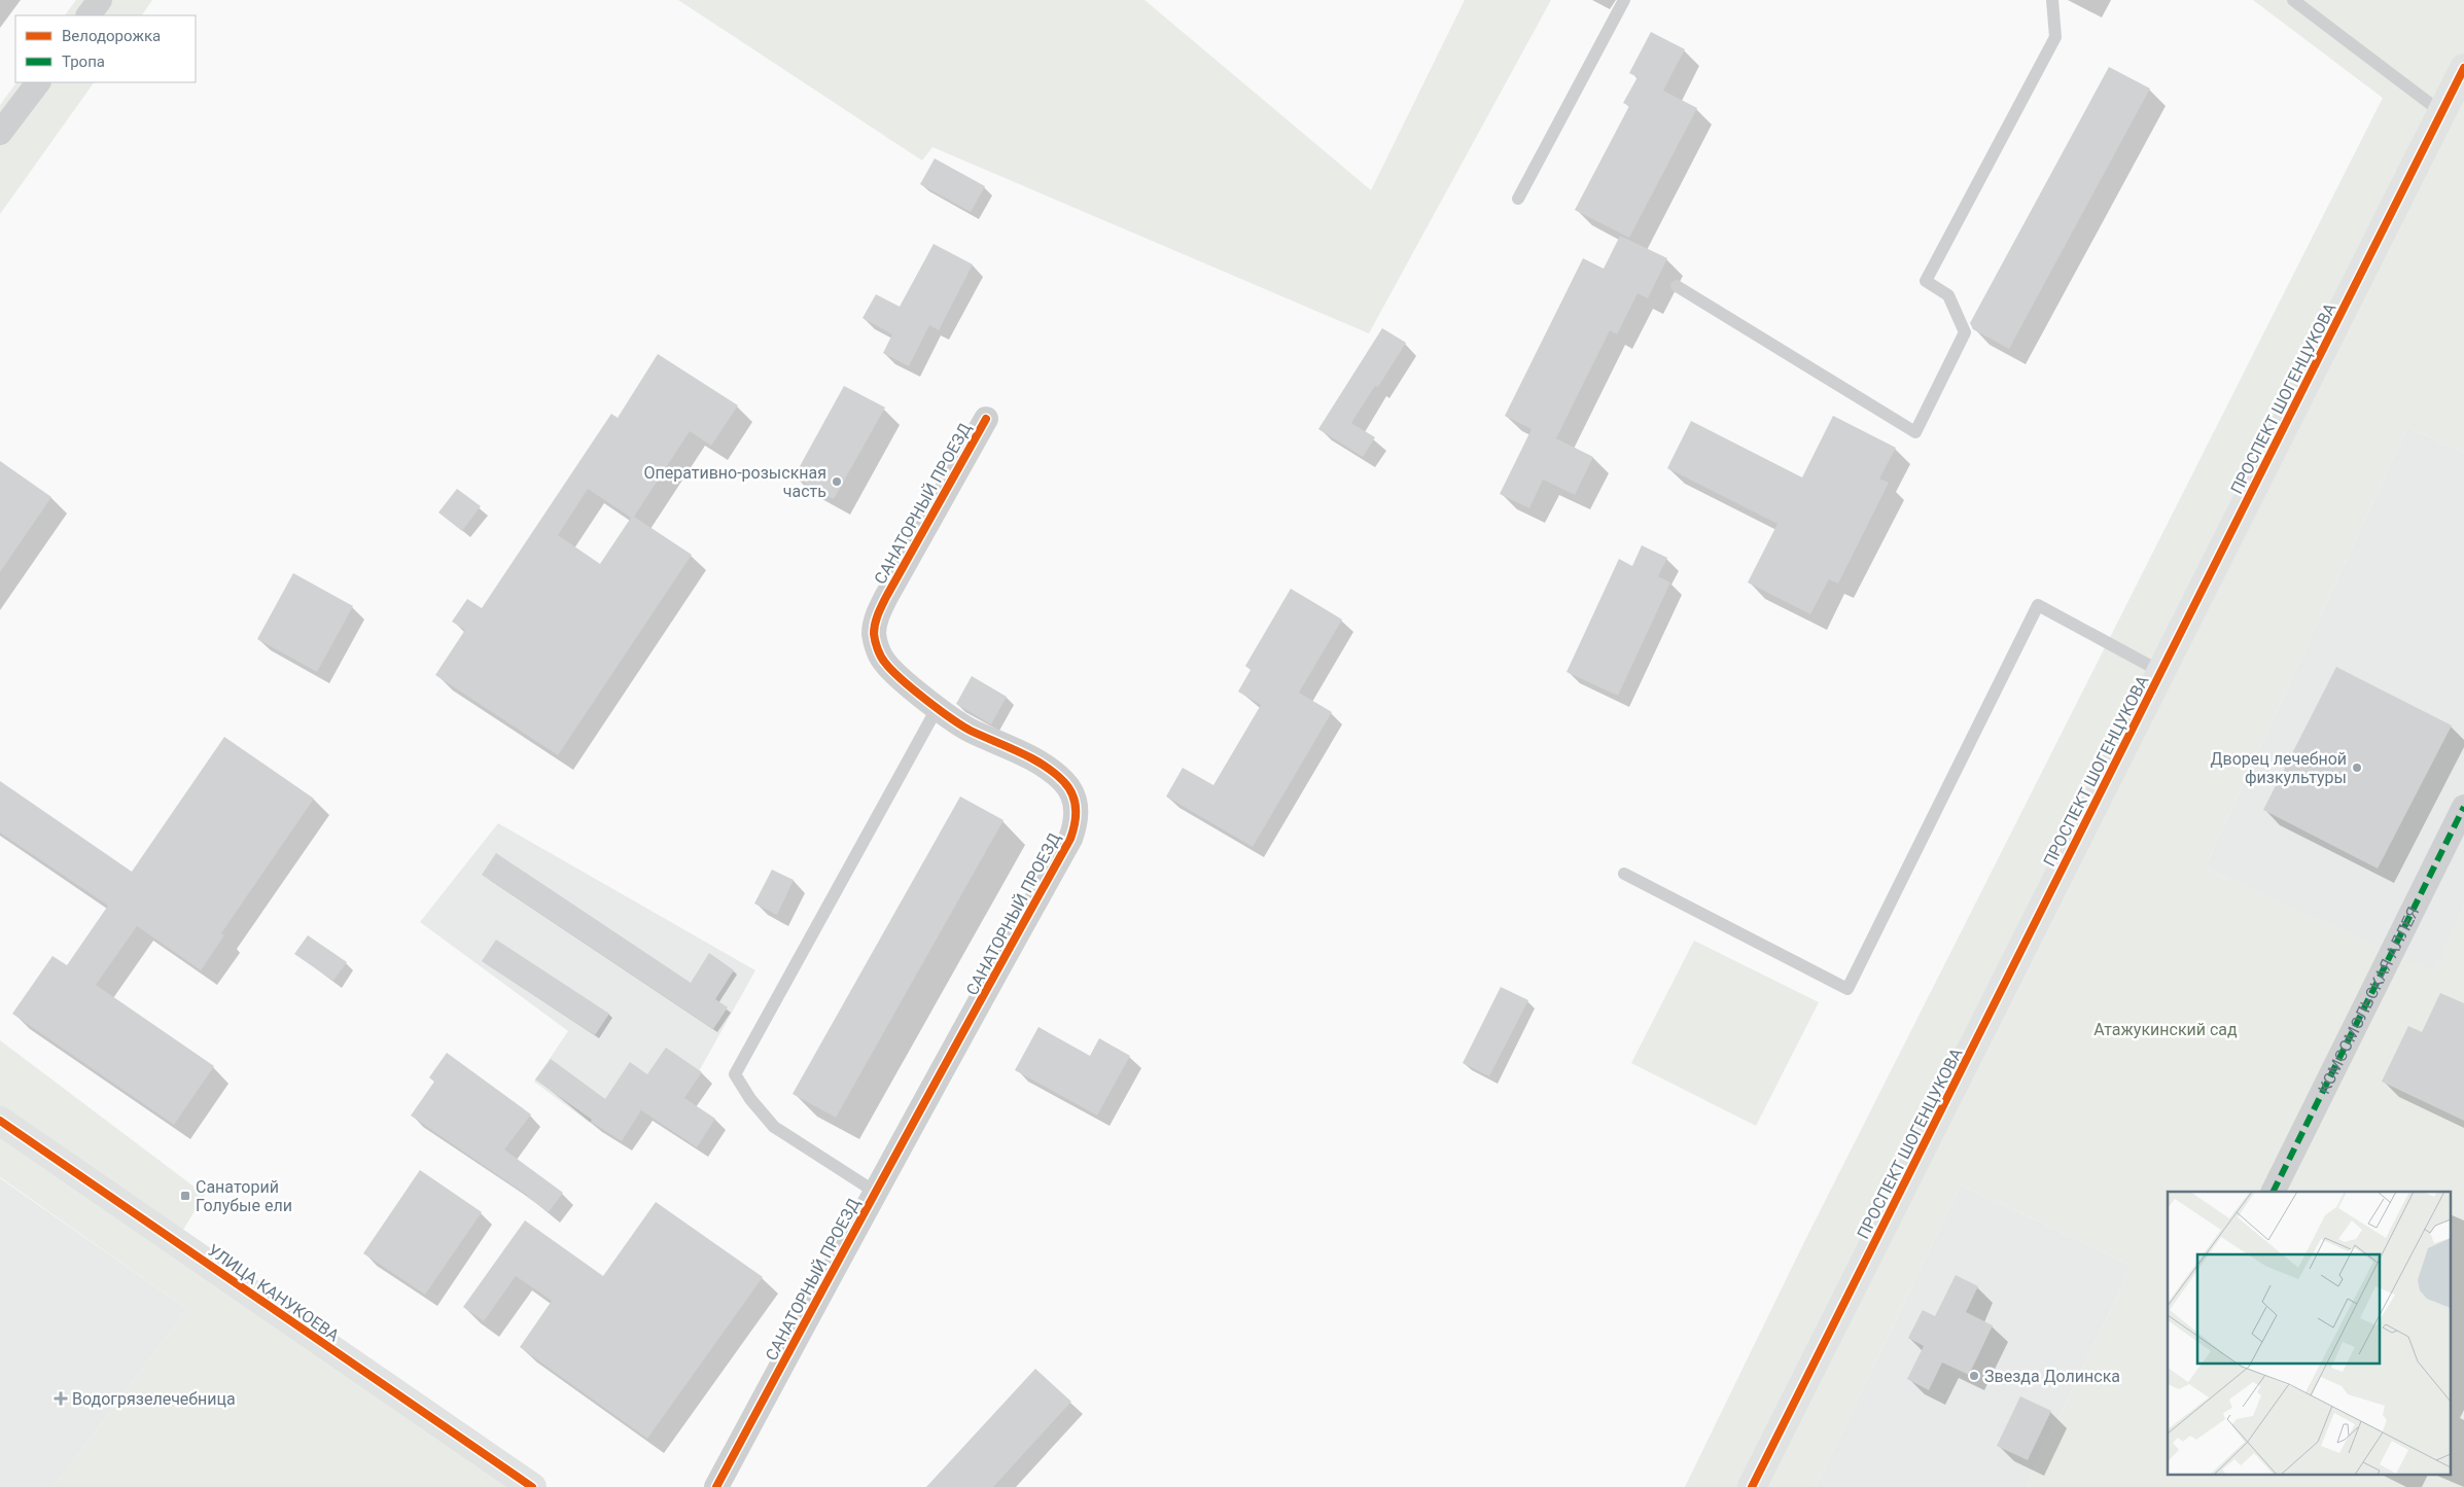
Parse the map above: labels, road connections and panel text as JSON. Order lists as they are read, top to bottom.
{
  "streets": {
    "street": [
      "ПРОСПЕКТ ШОГЕНЦУКОВА",
      "САНАТОРНЫЙ ПРОЕЗД",
      "КОМСОМОЛЬСКАЯ АЛЛЕЯ",
      "УЛИЦА КАНУКОЕВА"
    ]
  },
  "parks": ["Атажукинский сад"],
  "places": {
    "other": ["Оперативно-розыскная часть", "Дворец лечебной физкультуры", "Звезда Долинска"],
    "transit": ["Санаторий Голубые ели"],
    "health": ["Водогрязелечебница"]
  },
  "legend": ["Велодорожка", "Тропа"]
}
